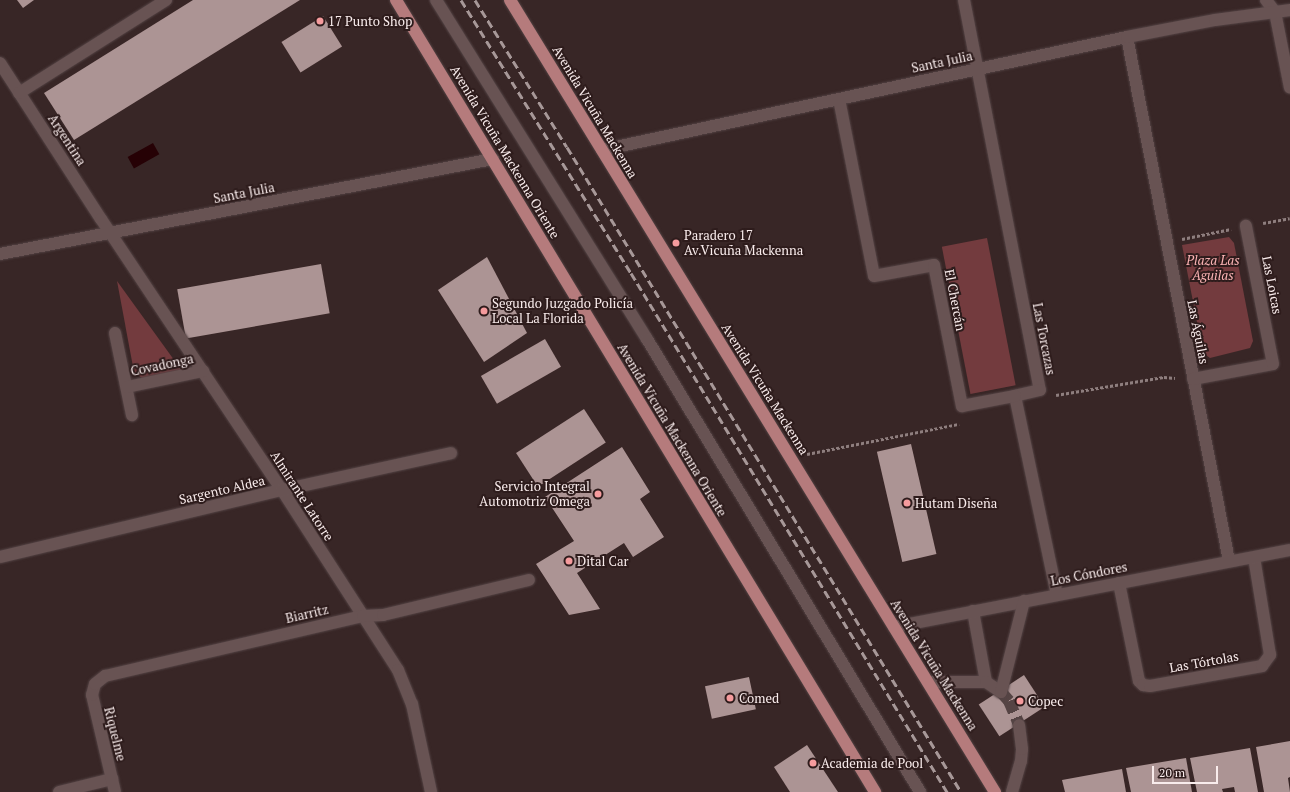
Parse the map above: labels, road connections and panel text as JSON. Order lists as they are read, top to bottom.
{
  "streets": {
    "main road": ["Avenida Vicuña Mackenna", "Avenida Vicuña Mackenna Oriente"],
    "street": [
      "Santa Julia",
      "Argentina",
      "Las Loicas",
      "El Chercán",
      "Las Águilas",
      "Las Torcazas",
      "Covadonga",
      "Sargento Aldea",
      "Almirante Latorre",
      "Los Cóndores",
      "Biarritz",
      "Las Tórtolas",
      "Riquelme"
    ]
  },
  "crossings": [
    ["Santa Julia", "Avenida Vicuña Mackenna"],
    ["Santa Julia", "Argentina"],
    ["Santa Julia", "Avenida Vicuña Mackenna Oriente"],
    ["Santa Julia", "El Chercán"],
    ["Santa Julia", "Las Águilas"],
    ["Santa Julia", "Las Torcazas"],
    ["Santa Julia", "Almirante Latorre"],
    ["Avenida Vicuña Mackenna", "Los Cóndores"],
    ["Argentina", "Almirante Latorre"],
    ["Las Loicas", "Las Águilas"],
    ["Las Águilas", "Los Cóndores"],
    ["Covadonga", "Almirante Latorre"],
    ["Sargento Aldea", "Almirante Latorre"],
    ["Almirante Latorre", "Biarritz"],
    ["Los Cóndores", "Las Tórtolas"],
    ["Biarritz", "Riquelme"]
  ],
  "parks": ["Plaza Las Águilas"],
  "places": [
    "17 Punto Shop",
    "Paradero 17 Av.Vicuña Mackenna",
    "Segundo Juzgado Policía Local La Florida",
    "Servicio Integral Automotriz Omega",
    "Hutam Diseña",
    "Dital Car",
    "Comed",
    "Copec",
    "Academia de Pool"
  ],
  "scale_bar": "20 m"
}
